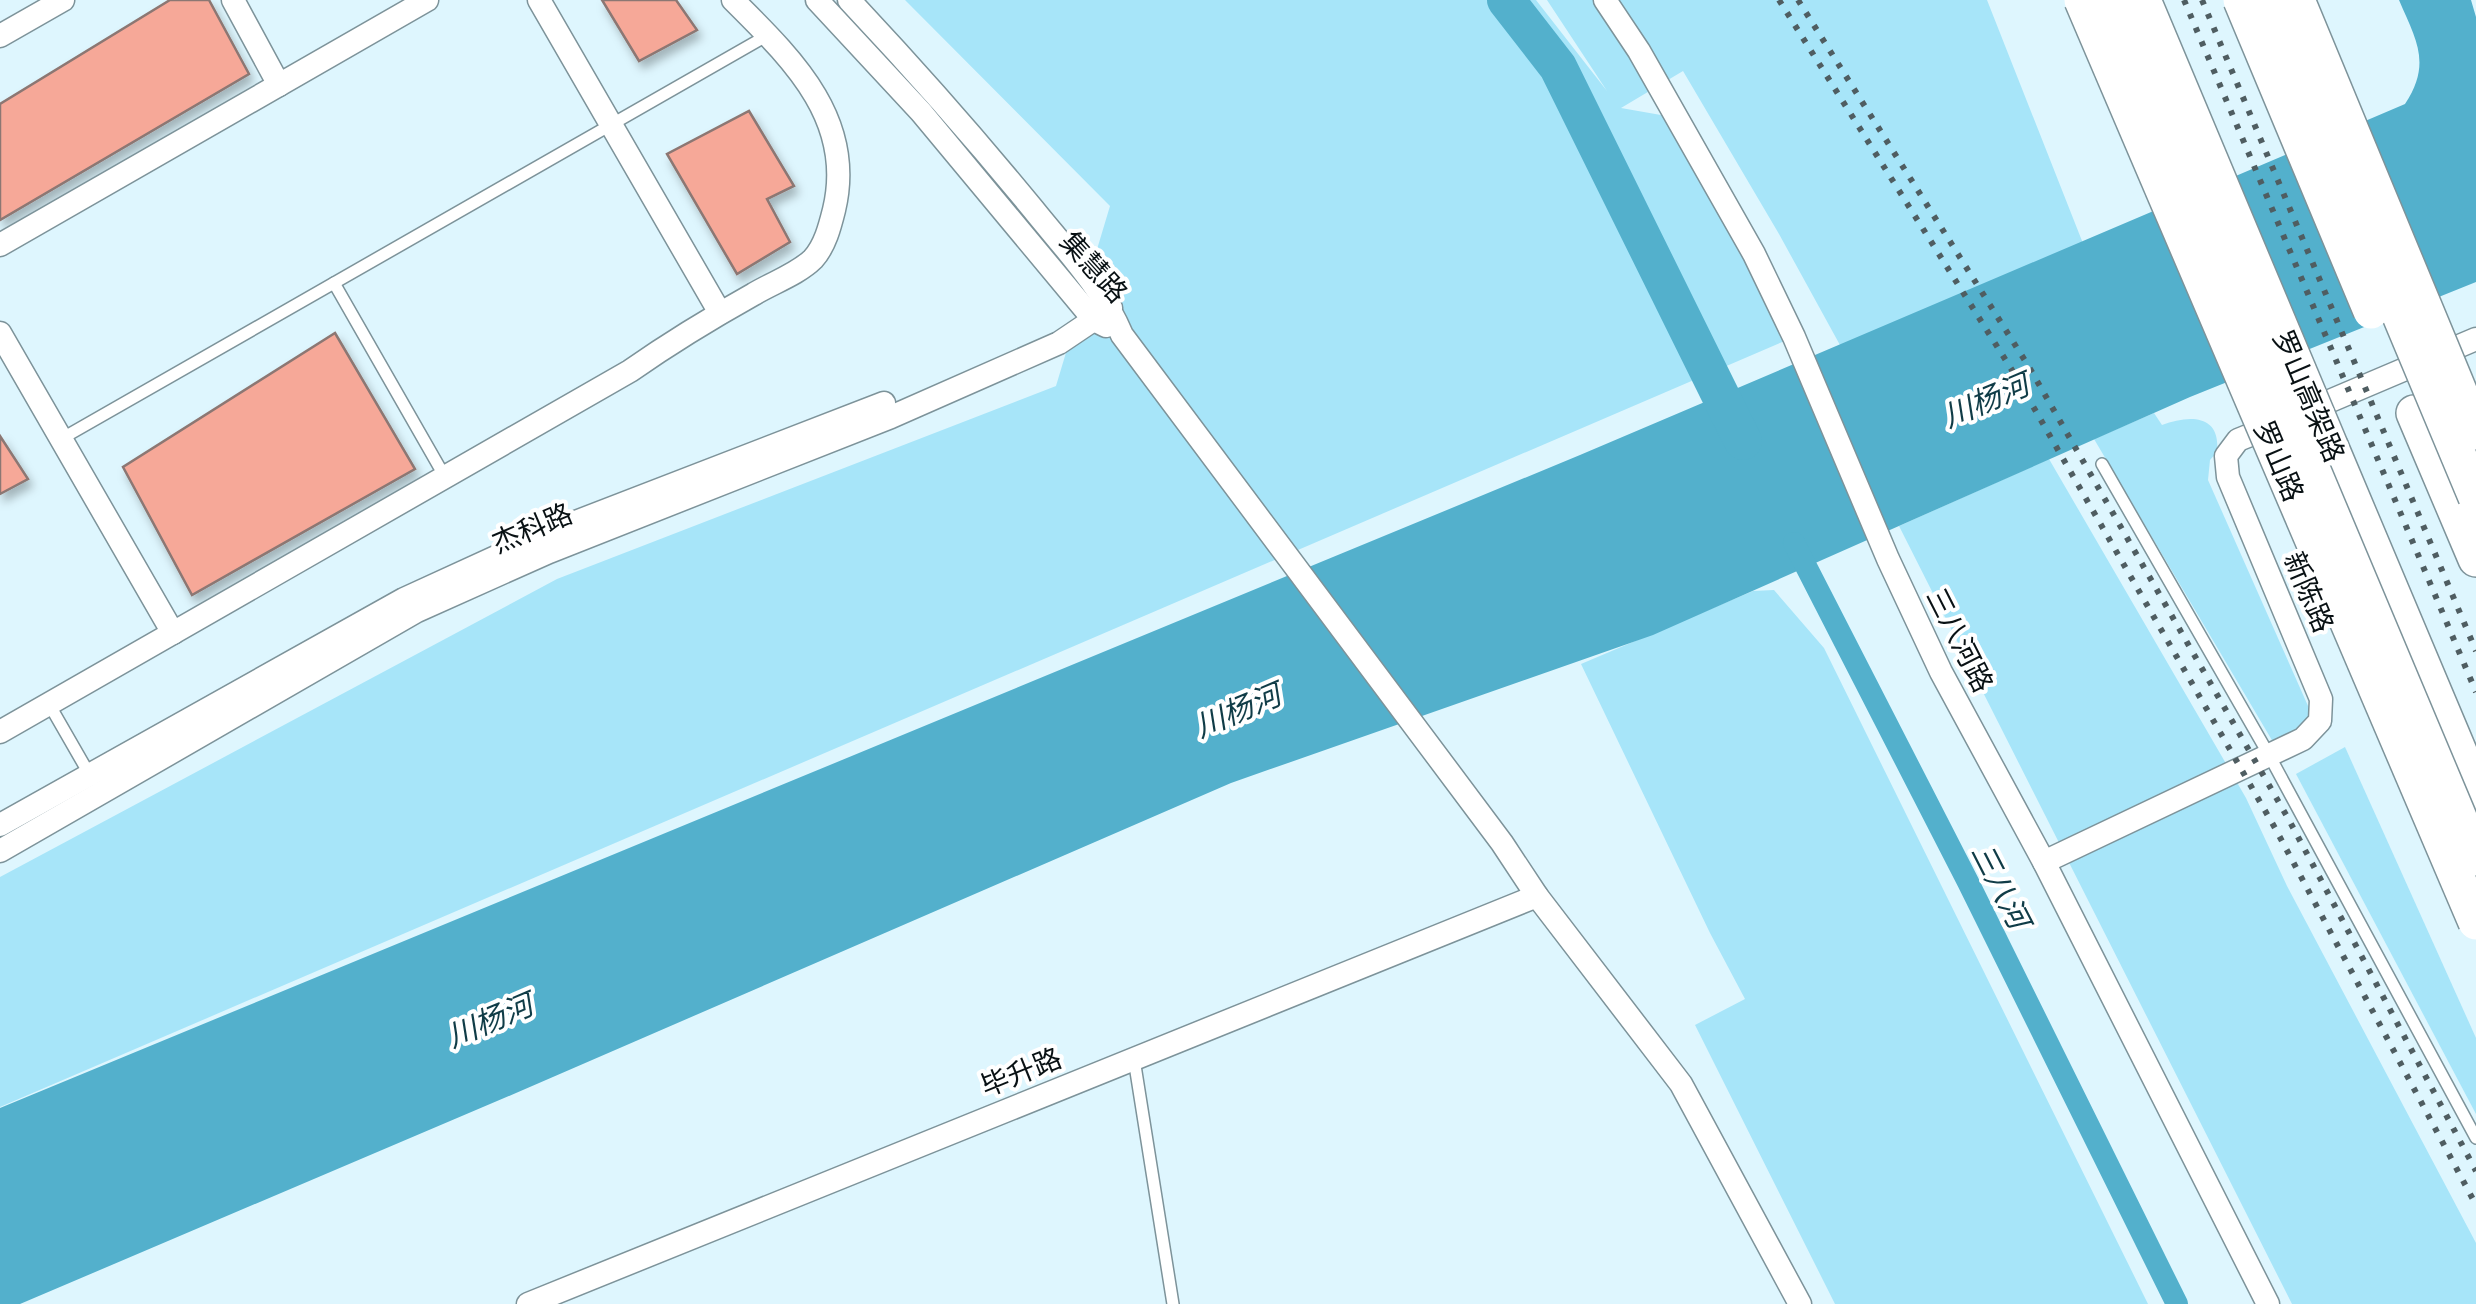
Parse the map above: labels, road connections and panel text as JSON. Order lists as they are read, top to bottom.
{
  "streets": {
    "main road": ["罗山高架路", "罗山路"],
    "street": [
      "集慧路",
      "杰科路",
      "新陈路",
      "三八河路",
      "毕升路"
    ]
  },
  "crossings": [
    ["集慧路", "杰科路"],
    ["集慧路", "毕升路"],
    ["新陈路", "三八河路"]
  ],
  "water": ["川杨河", "三八河"]
}
